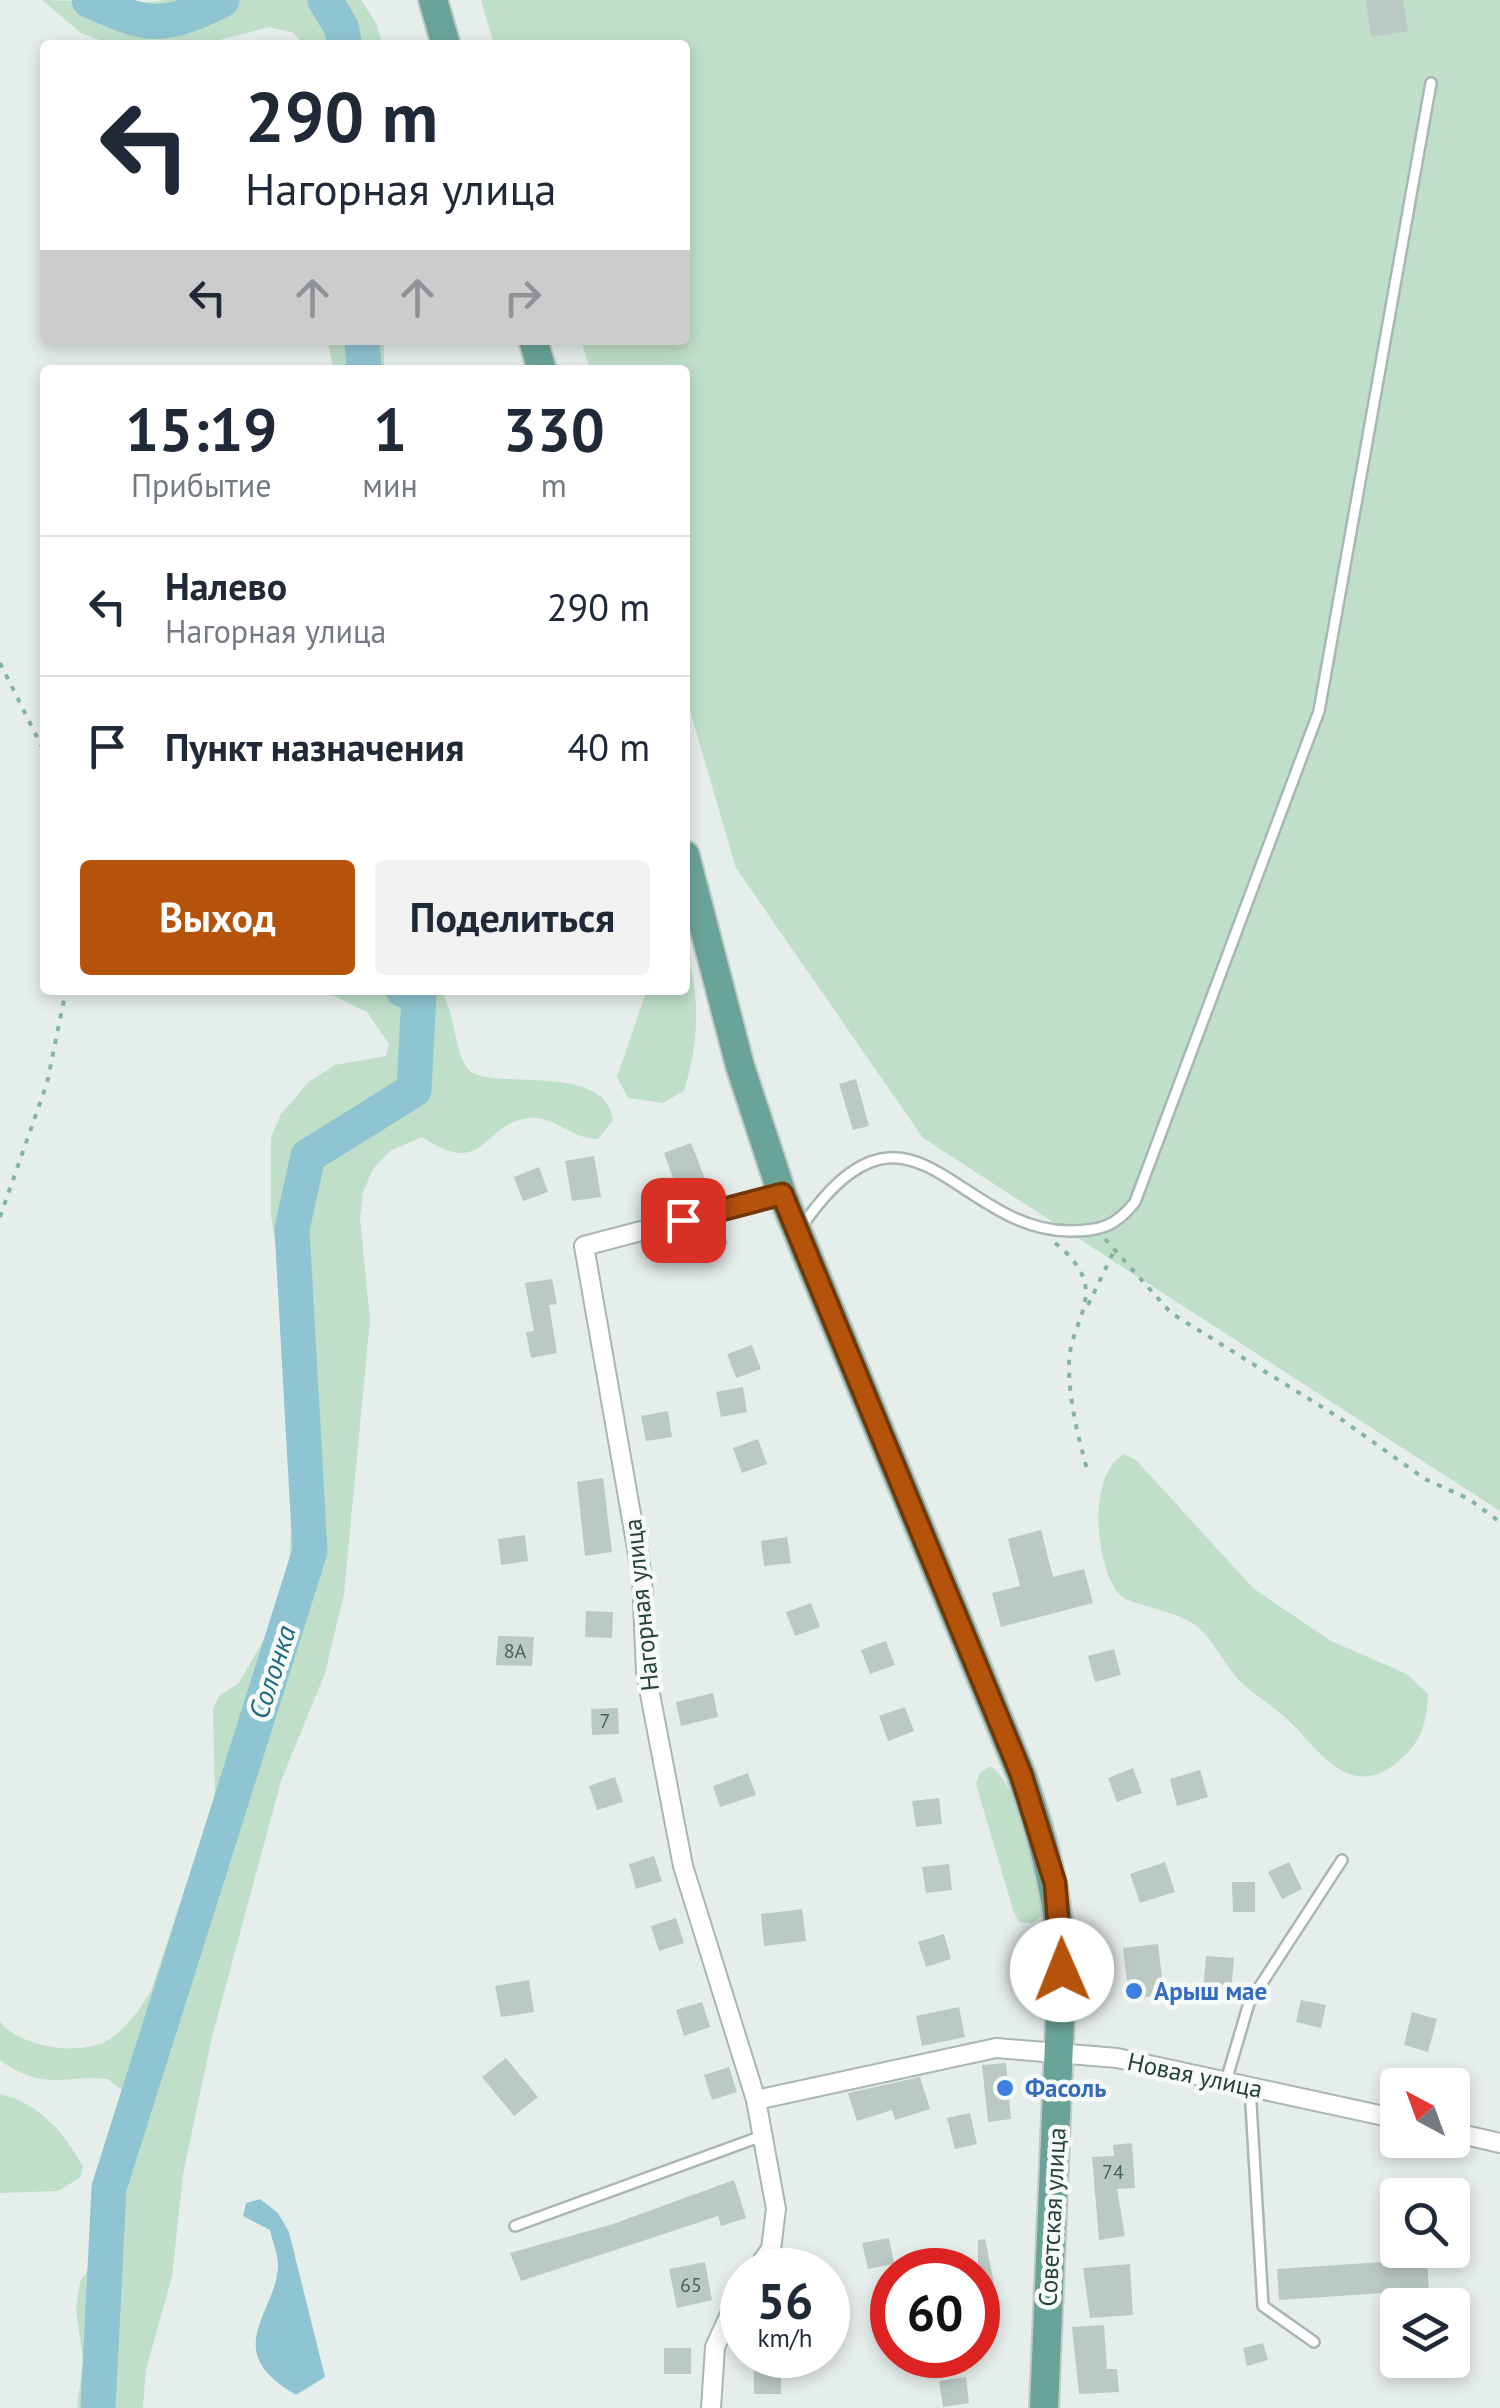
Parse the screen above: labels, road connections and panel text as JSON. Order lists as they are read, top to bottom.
{
  "streets": {
    "main road": ["Советская улица"],
    "street": ["Нагорная улица", "Новая улица"]
  },
  "crossings": [
    ["Нагорная улица", "Новая улица"],
    ["Нагорная улица", "Советская улица"],
    ["Новая улица", "Советская улица"]
  ],
  "water": ["Солонка"],
  "places": ["Арыш мае", "Фасоль"],
  "house_numbers": [
    "8А",
    "7",
    "74",
    "65"
  ],
  "north": "top left",
  "page": {
    "turn": ["290 m", "Нагорная улица"],
    "eta": [
      "15:19",
      "Прибытие",
      "1",
      "мин",
      "330",
      "m"
    ],
    "list": [
      {
        "name": "Налево",
        "note": "Нагорная улица",
        "value": "290 m"
      },
      {
        "name": "Пункт назначения",
        "value": "40 m"
      }
    ],
    "buttons": ["Выход", "Поделиться"],
    "speed": "56 km/h",
    "limit": "60"
  }
}
